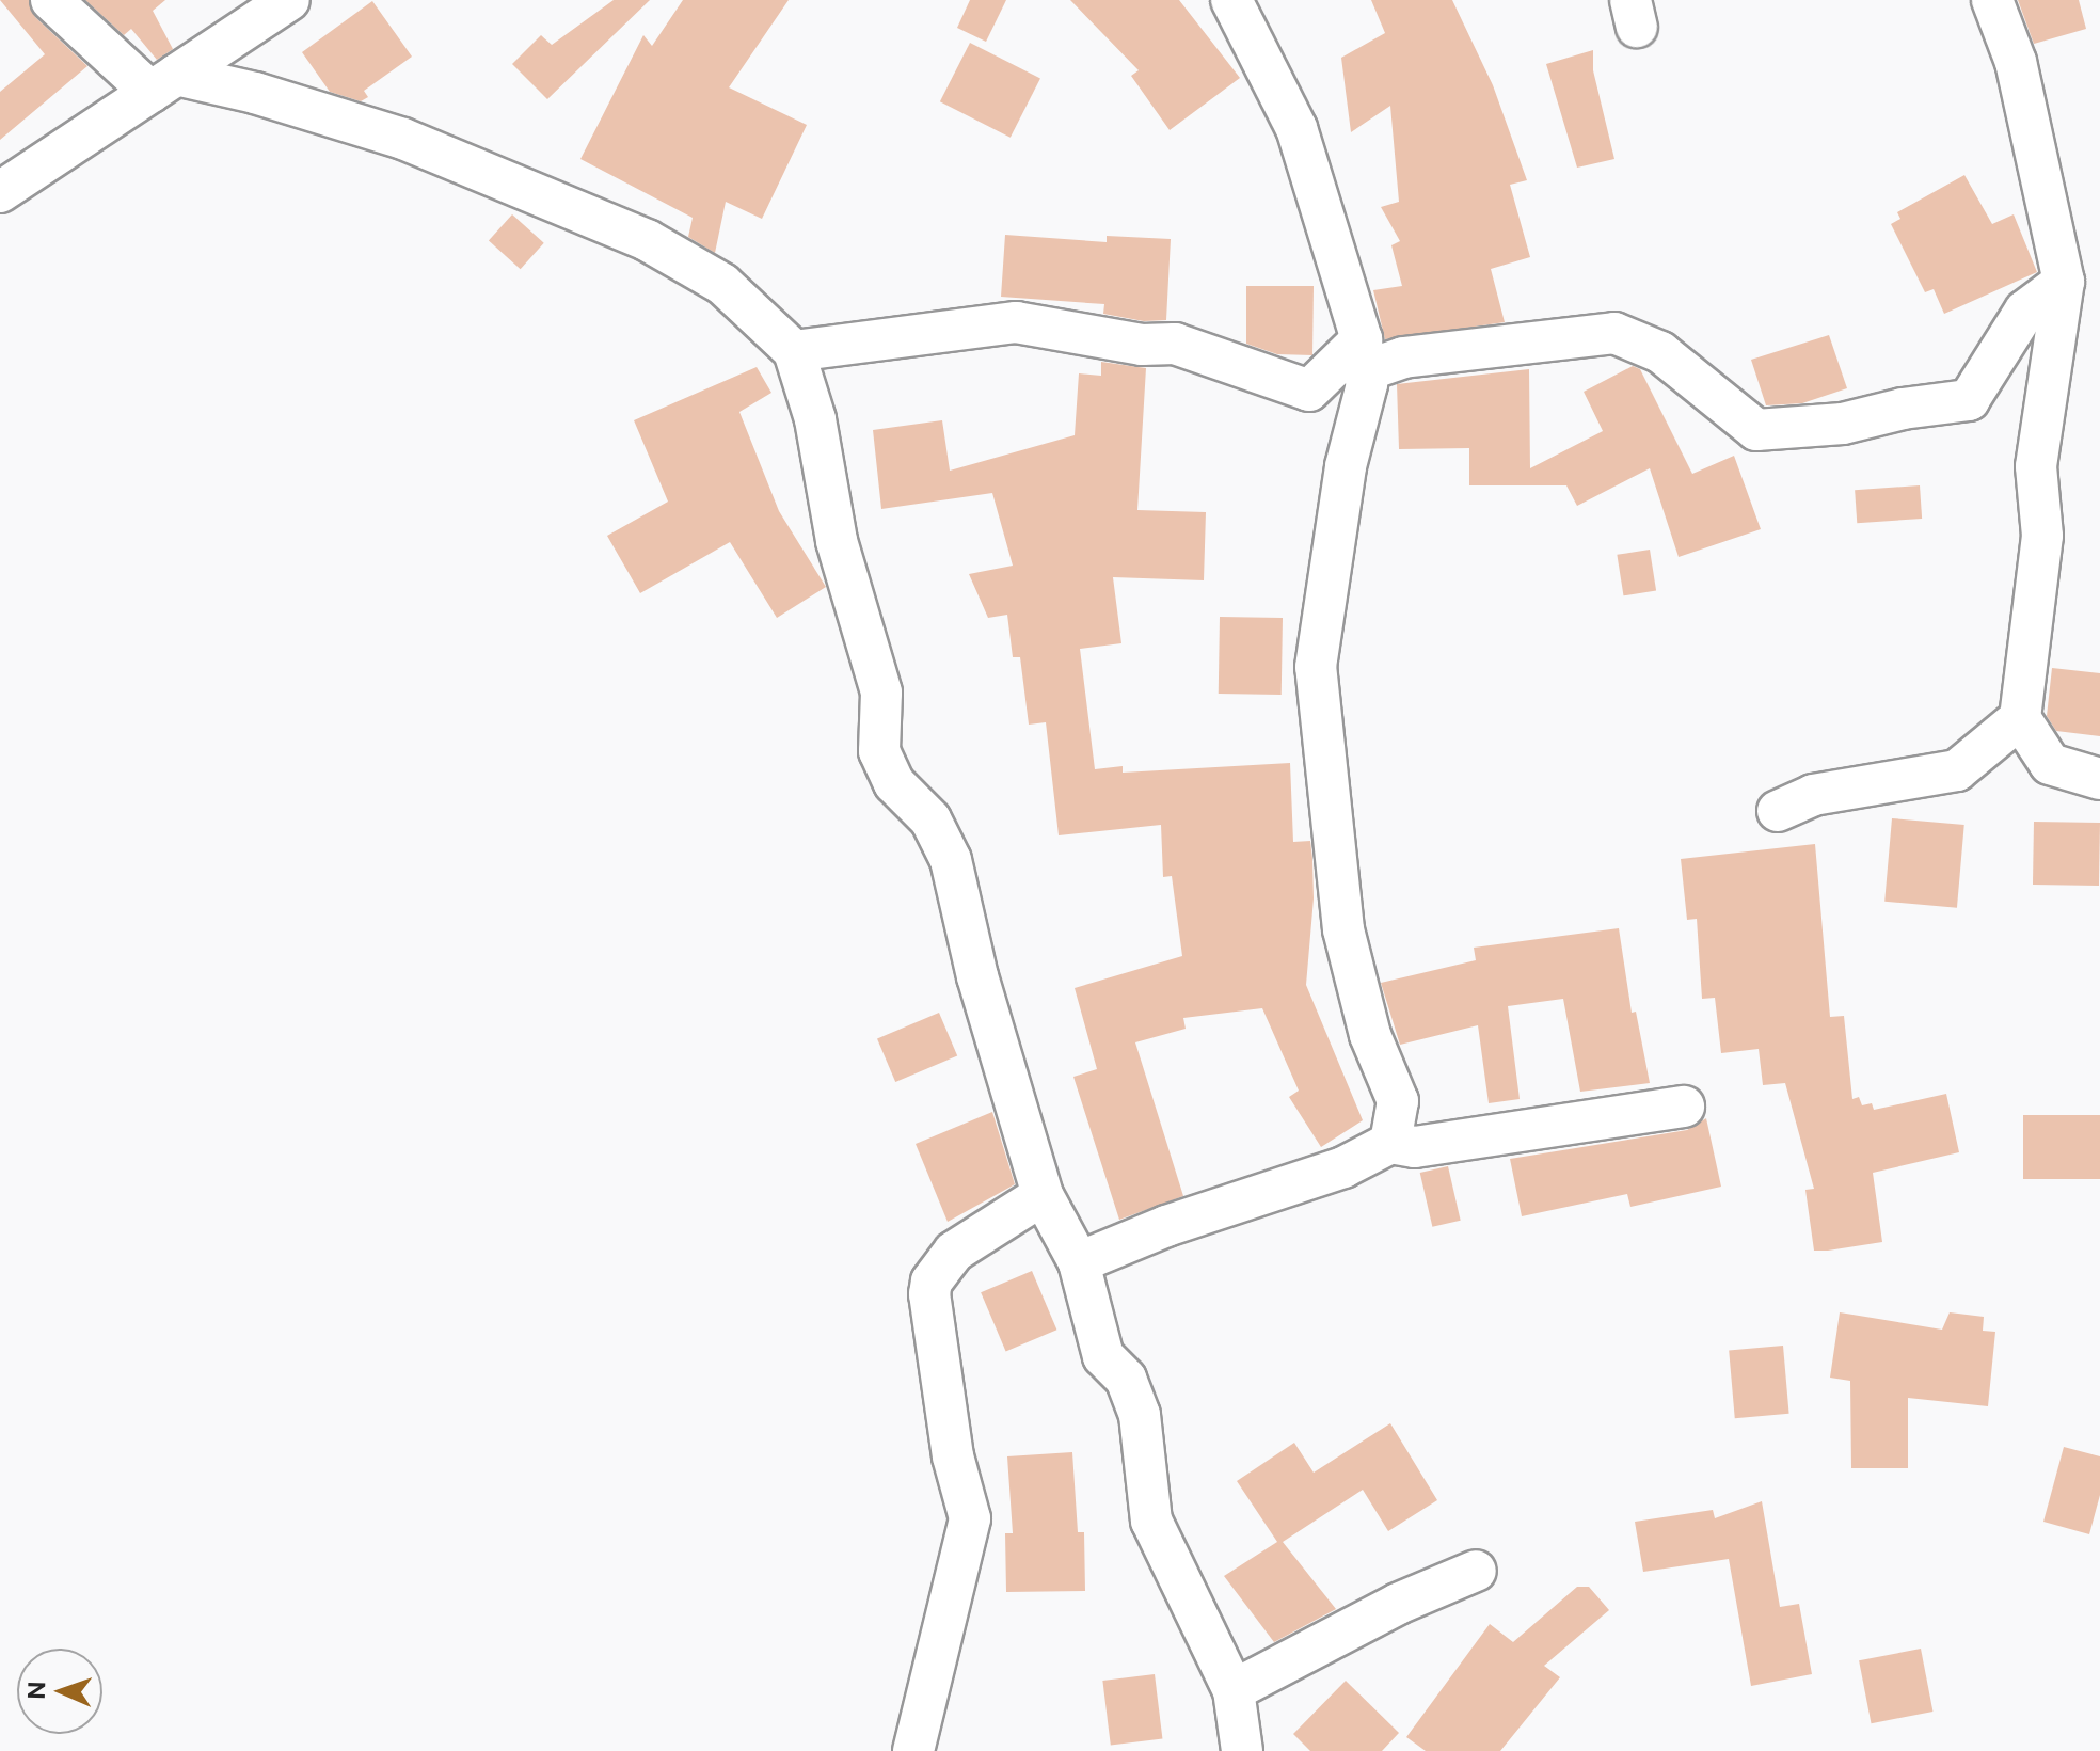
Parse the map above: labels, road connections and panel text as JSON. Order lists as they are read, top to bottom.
{
  "north": "left"
}
